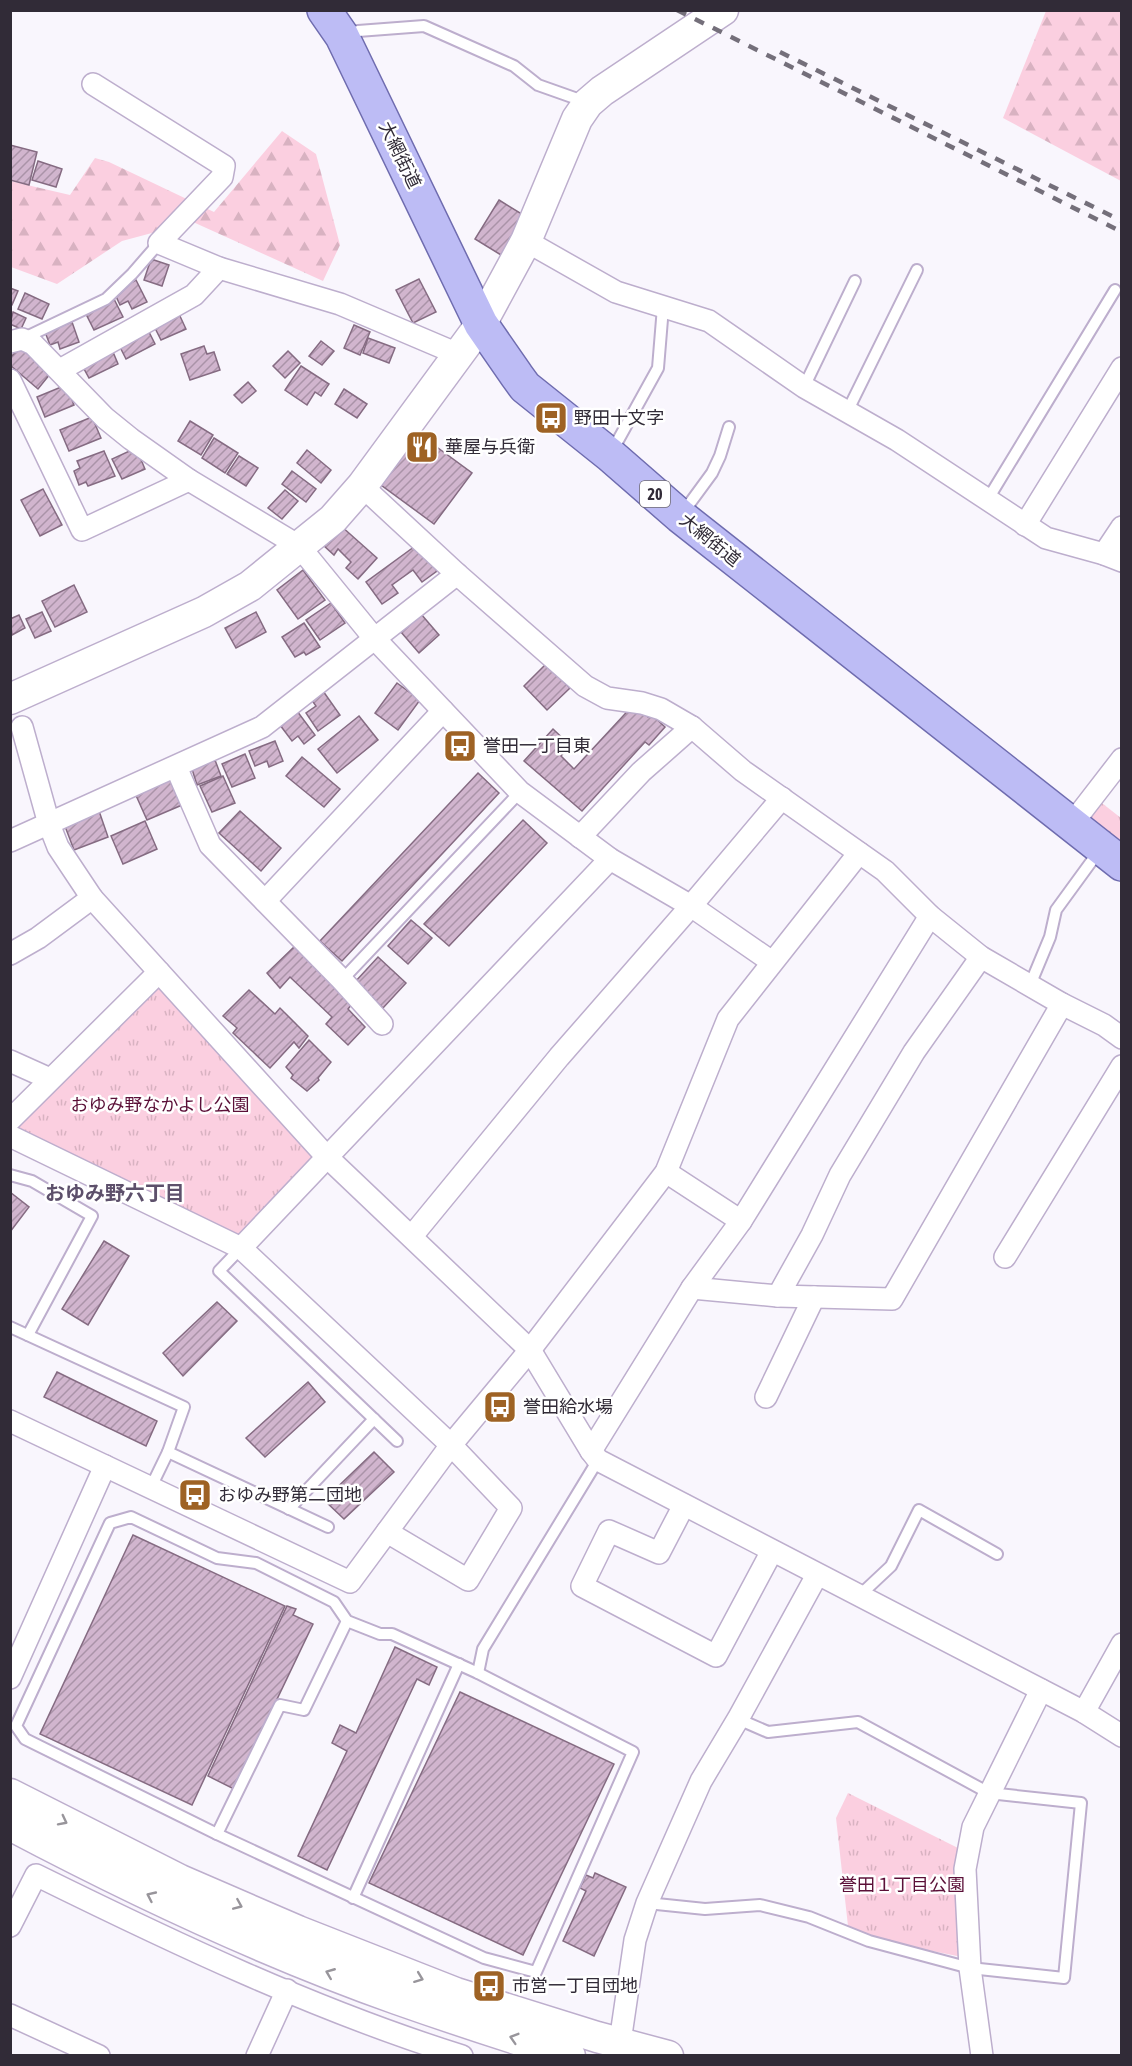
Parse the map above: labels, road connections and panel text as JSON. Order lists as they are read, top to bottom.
{
  "streets": {
    "main road": ["大網街道", "20"]
  },
  "districts": ["おゆみ野六丁目"],
  "parks": ["おゆみ野なかよし公園", "誉田１丁目公園"],
  "places": {
    "bus stop": [
      "野田十文字",
      "誉田一丁目東",
      "誉田給水場",
      "おゆみ野第二団地",
      "市営一丁目団地"
    ],
    "restaurant": ["華屋与兵衛"]
  }
}
